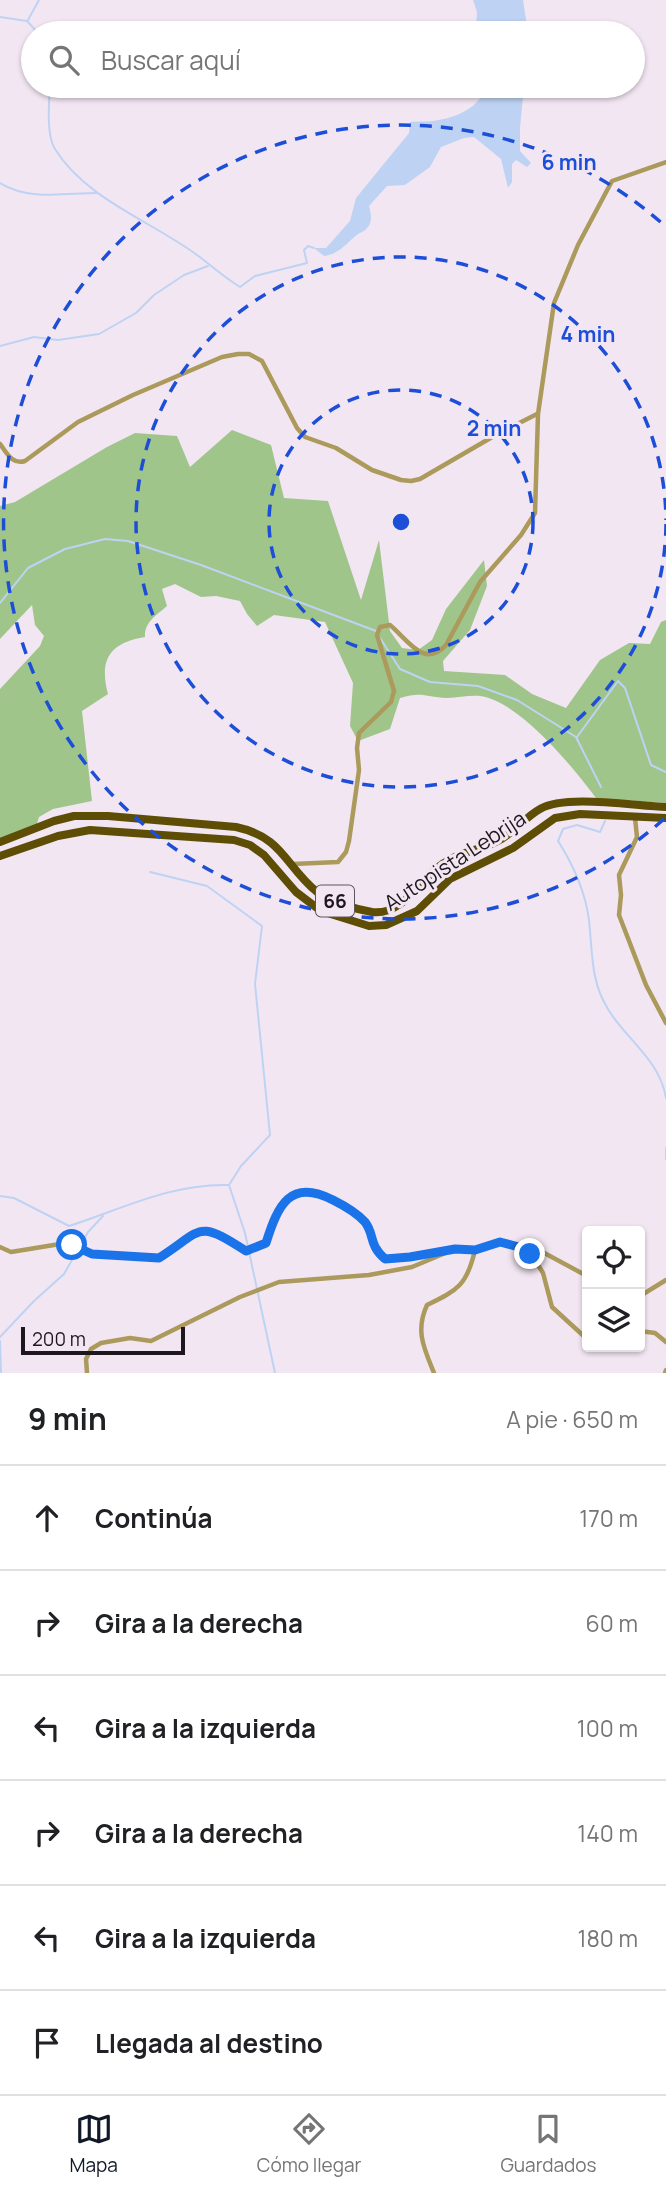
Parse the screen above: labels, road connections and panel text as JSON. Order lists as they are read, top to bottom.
{
  "streets": {
    "highway": ["Autopista Lebrija", "66"]
  },
  "scale_bar": "200 m",
  "page": {
    "search": "Buscar aquí",
    "scale": "200 m",
    "heading": ["9 min", "A pie · 650 m"],
    "list": [
      ["Continúa", "170 m"],
      ["Gira a la derecha", "60 m"],
      ["Gira a la izquierda", "100 m"],
      ["Gira a la derecha", "140 m"],
      ["Gira a la izquierda", "180 m"],
      "Llegada al destino"
    ],
    "nav": ["Mapa", "Cómo llegar", "Guardados"]
  },
  "rings": ["6 min", "4 min", "2 min"]
}
